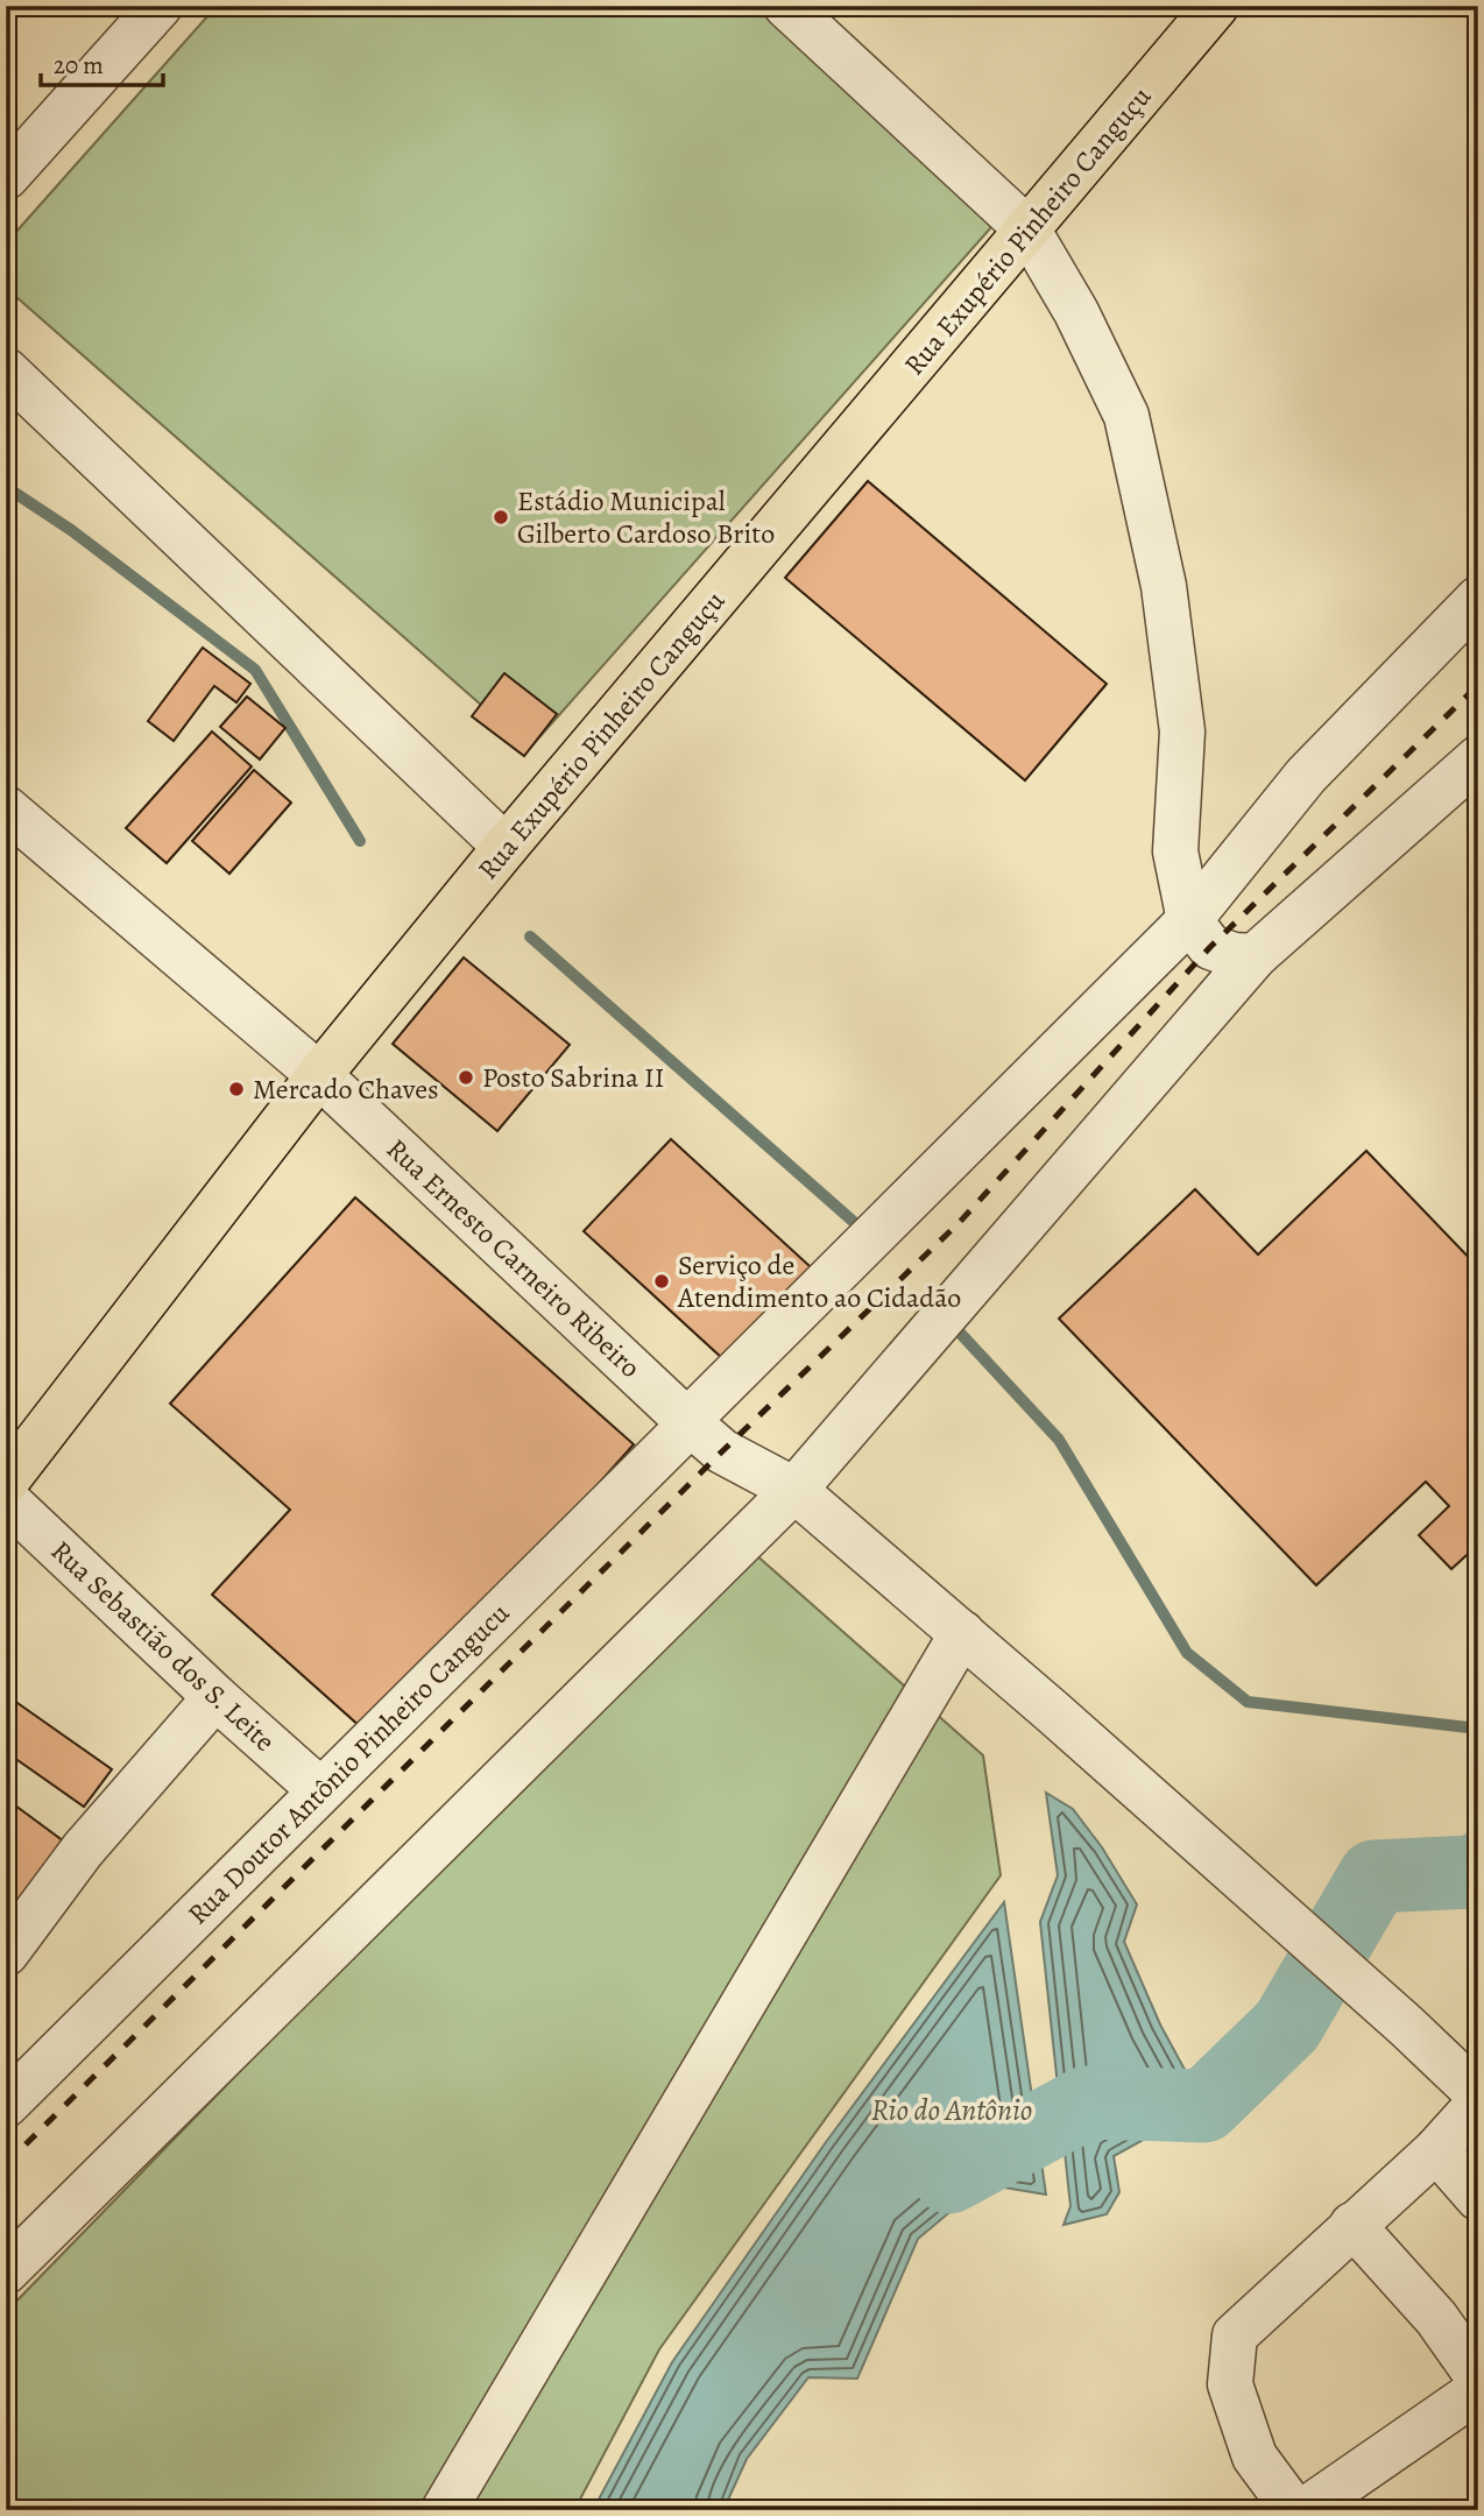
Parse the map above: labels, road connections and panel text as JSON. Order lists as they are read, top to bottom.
{
  "streets": {
    "main road": ["Rua Exupério Pinheiro Canguçu"],
    "street": ["Rua Ernesto Carneiro Ribeiro", "Rua Sebastião dos S. Leite", "Rua Doutor Antônio Pinheiro Cangucu"]
  },
  "crossings": [
    ["Rua Exupério Pinheiro Canguçu", "Rua Ernesto Carneiro Ribeiro"],
    ["Rua Ernesto Carneiro Ribeiro", "Rua Doutor Antônio Pinheiro Cangucu"],
    ["Rua Sebastião dos S. Leite", "Rua Doutor Antônio Pinheiro Cangucu"]
  ],
  "water": ["Rio do Antônio"],
  "places": [
    "Estádio Municipal Gilberto Cardoso Brito",
    "Posto Sabrina II",
    "Mercado Chaves",
    "Serviço de Atendimento ao Cidadão"
  ],
  "scale_bar": "20 m"
}
